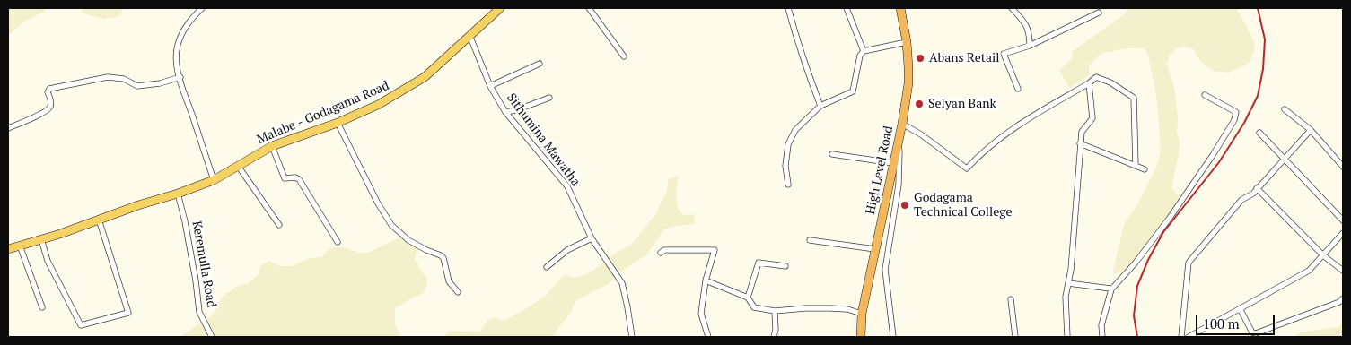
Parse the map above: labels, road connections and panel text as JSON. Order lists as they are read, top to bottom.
{
  "streets": {
    "highway": ["High Level Road"],
    "main road": ["Malabe - Godagama Road"],
    "street": ["Sithumina Mawatha", "Keremulla Road"]
  },
  "crossings": [
    ["Malabe - Godagama Road", "Sithumina Mawatha"],
    ["Malabe - Godagama Road", "Keremulla Road"]
  ],
  "places": ["Abans Retail", "Selyan Bank", "Godagama Technical College"],
  "scale_bar": "100 m"
}
